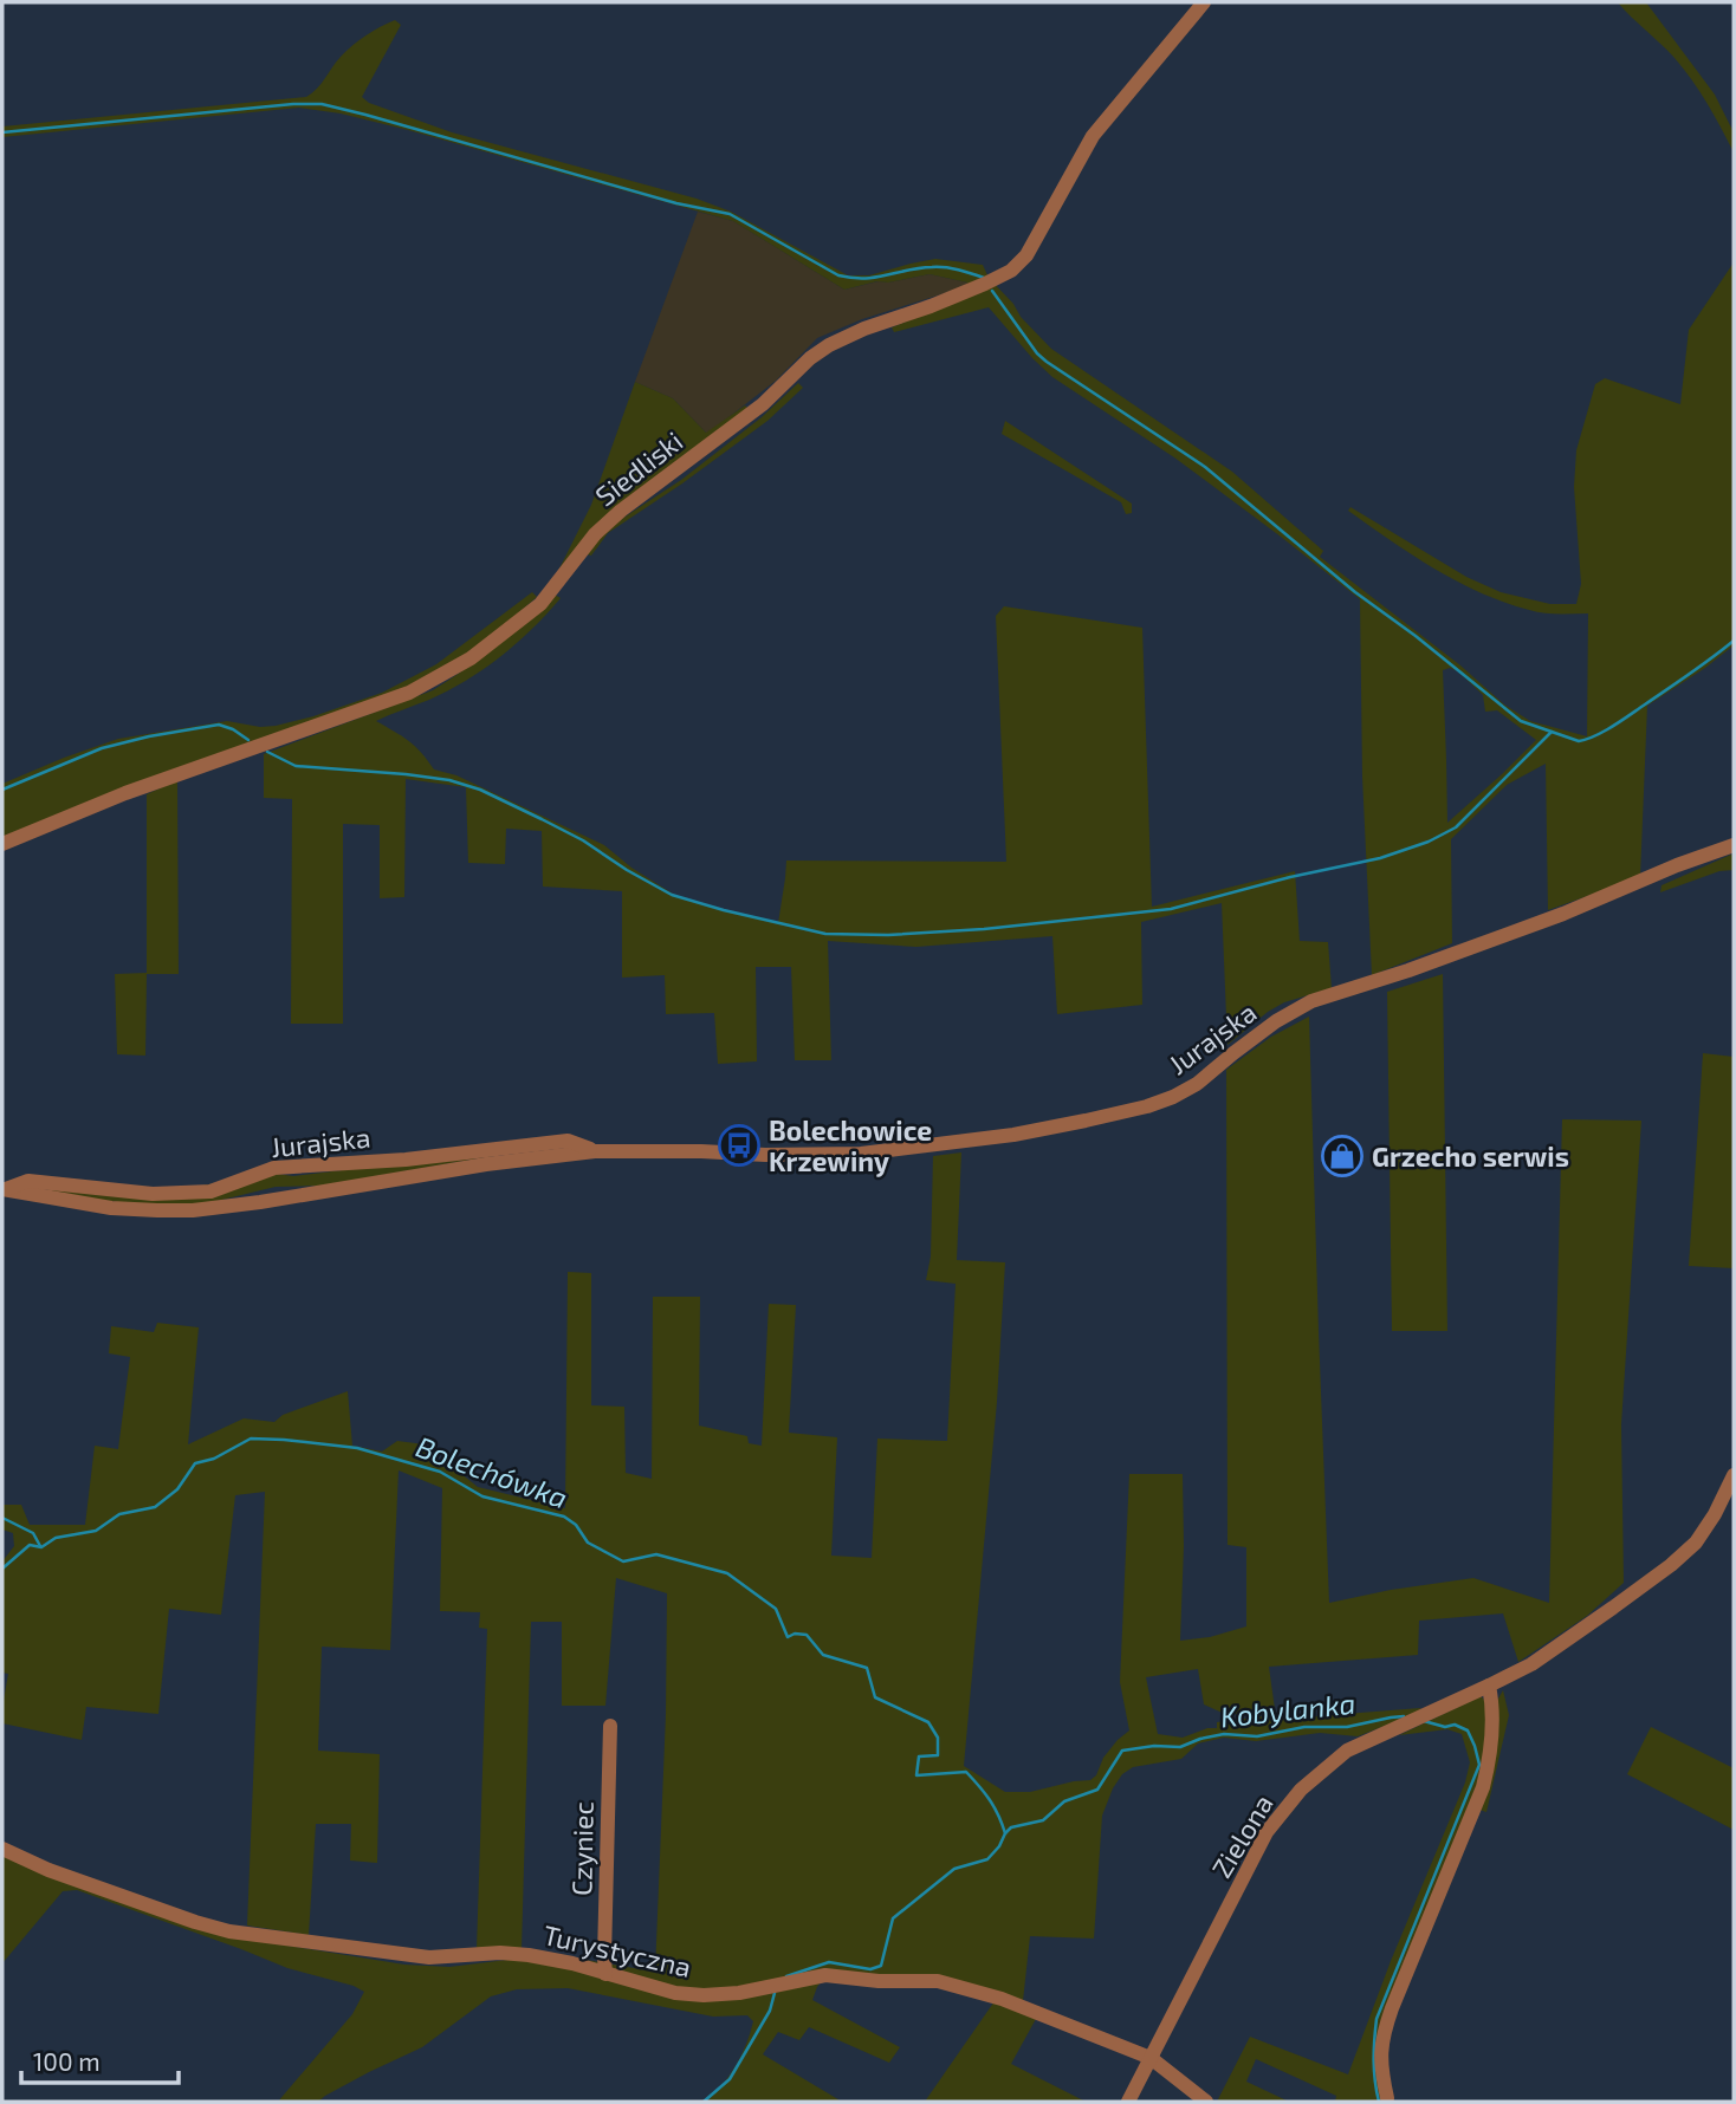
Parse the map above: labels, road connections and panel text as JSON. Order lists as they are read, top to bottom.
{
  "streets": {
    "street": [
      "Siedliski",
      "Jurajska",
      "Zielona",
      "Czyniec",
      "Turystyczna"
    ]
  },
  "crossings": [
    ["Zielona", "Turystyczna"],
    ["Czyniec", "Turystyczna"]
  ],
  "water": ["Bolechówka", "Kobylanka"],
  "places": {
    "bus stop": ["Bolechowice Krzewiny"],
    "shop": ["Grzecho serwis"]
  },
  "scale_bar": "100 m"
}
